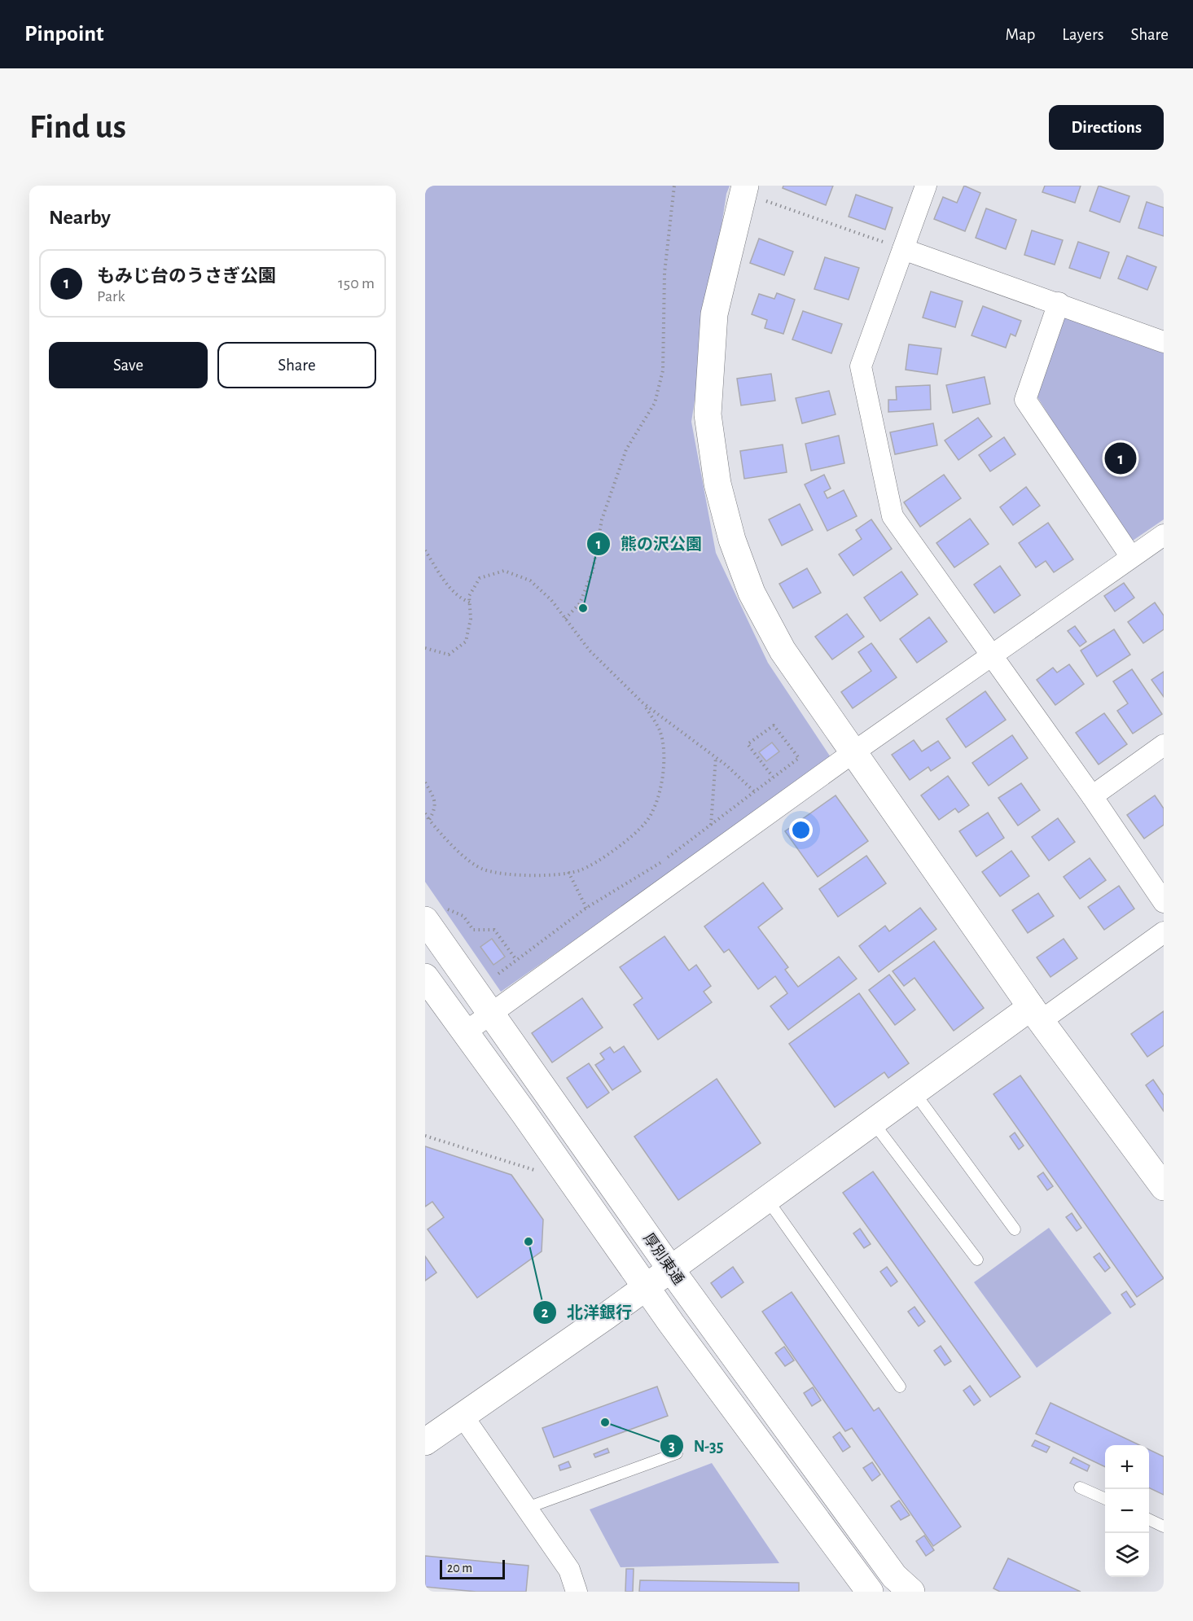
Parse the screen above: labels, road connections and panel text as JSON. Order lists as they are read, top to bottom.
{
  "streets": {
    "street": ["厚別東通"]
  },
  "places": ["熊の沢公園", "北洋銀行", "N-35"],
  "scale_bar": "20 m",
  "page": {
    "header": "Pinpoint",
    "nav": ["Map", "Layers", "Share"],
    "buttons": [
      "Directions",
      ["Save", "Share"]
    ],
    "title": "Find us",
    "heading": "Nearby",
    "list": [
      {
        "mark": "1",
        "name": "もみじ台のうさぎ公園",
        "note": "Park",
        "value": "150 m"
      }
    ],
    "pins": "1",
    "map_buttons": ["+", "−"],
    "scale": "20 m"
  }
}
